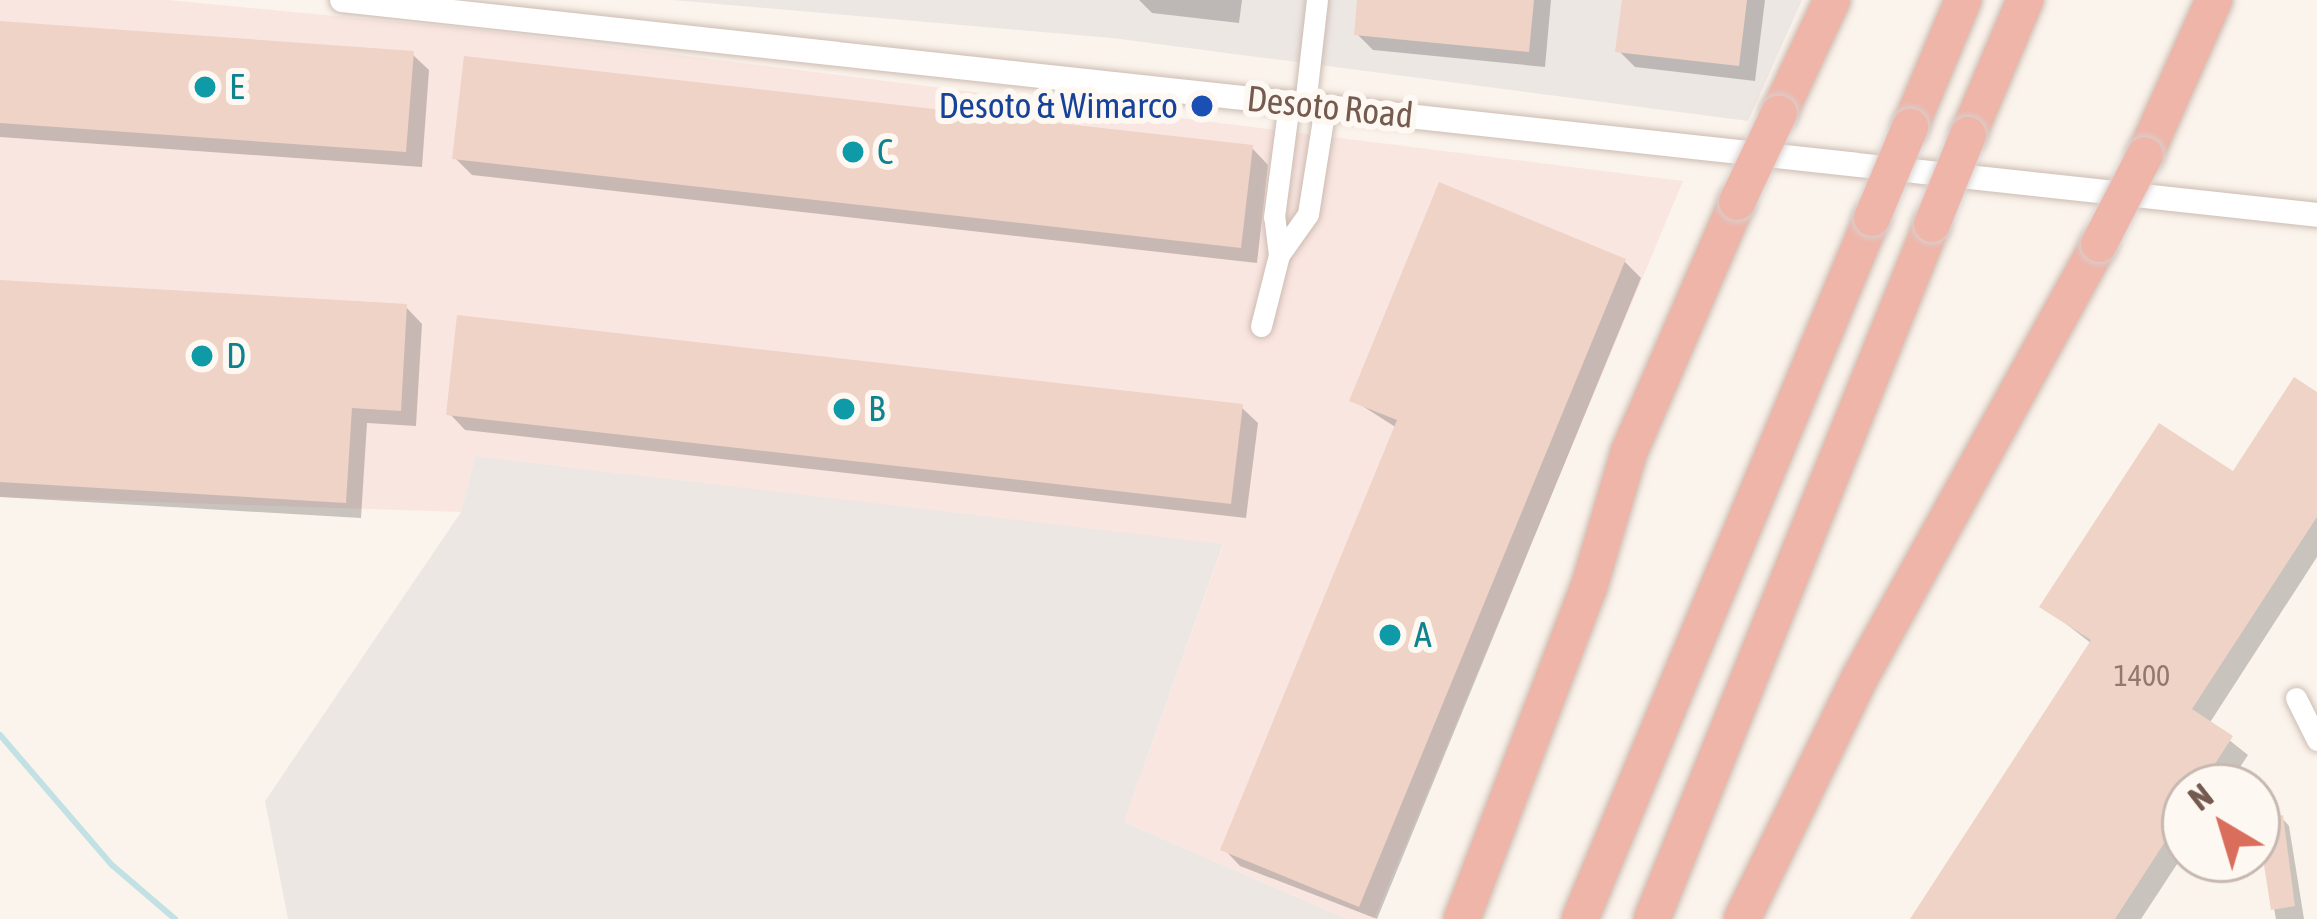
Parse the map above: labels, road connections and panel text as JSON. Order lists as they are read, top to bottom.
{
  "streets": {
    "street": ["Desoto Road"]
  },
  "places": [
    "E",
    "Desoto & Wimarco",
    "C",
    "D",
    "B",
    "A"
  ],
  "house_numbers": ["1400"],
  "north": "top left"
}
